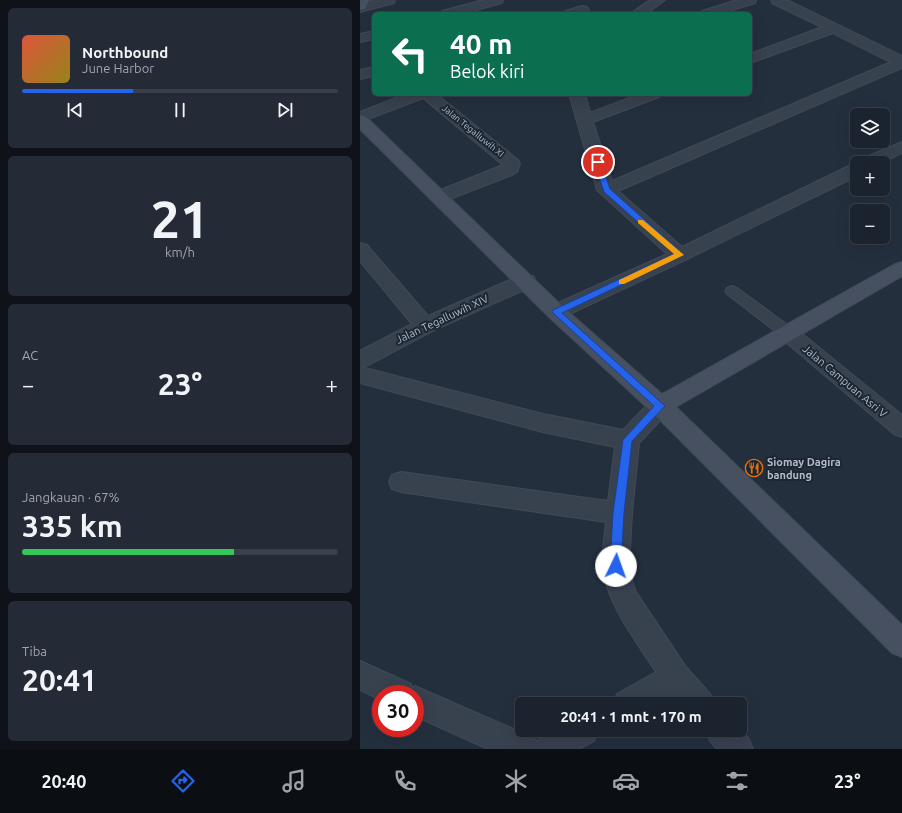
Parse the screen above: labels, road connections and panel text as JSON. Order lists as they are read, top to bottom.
{
  "streets": {
    "street": ["Jalan Tegalluwih XI", "Jalan Tegalluwih XIV", "Jalan Campuan Asri V"]
  },
  "places": {
    "restaurant": ["Siomay Dagira bandung"]
  },
  "page": {
    "turn": ["40 m", "Belok kiri"],
    "song": ["Northbound", "June Harbor"],
    "map_buttons": ["+", "−"],
    "tile": [
      ["21", "km/h"],
      "AC",
      ["Jangkauan · 67%", "335 km"],
      ["Tiba", "20:41"]
    ],
    "heat": ["−", "23°", "+"],
    "limit": "30",
    "trip": "20:41 · 1 mnt · 170 m",
    "tabs": ["20:40", "23°"]
  }
}
